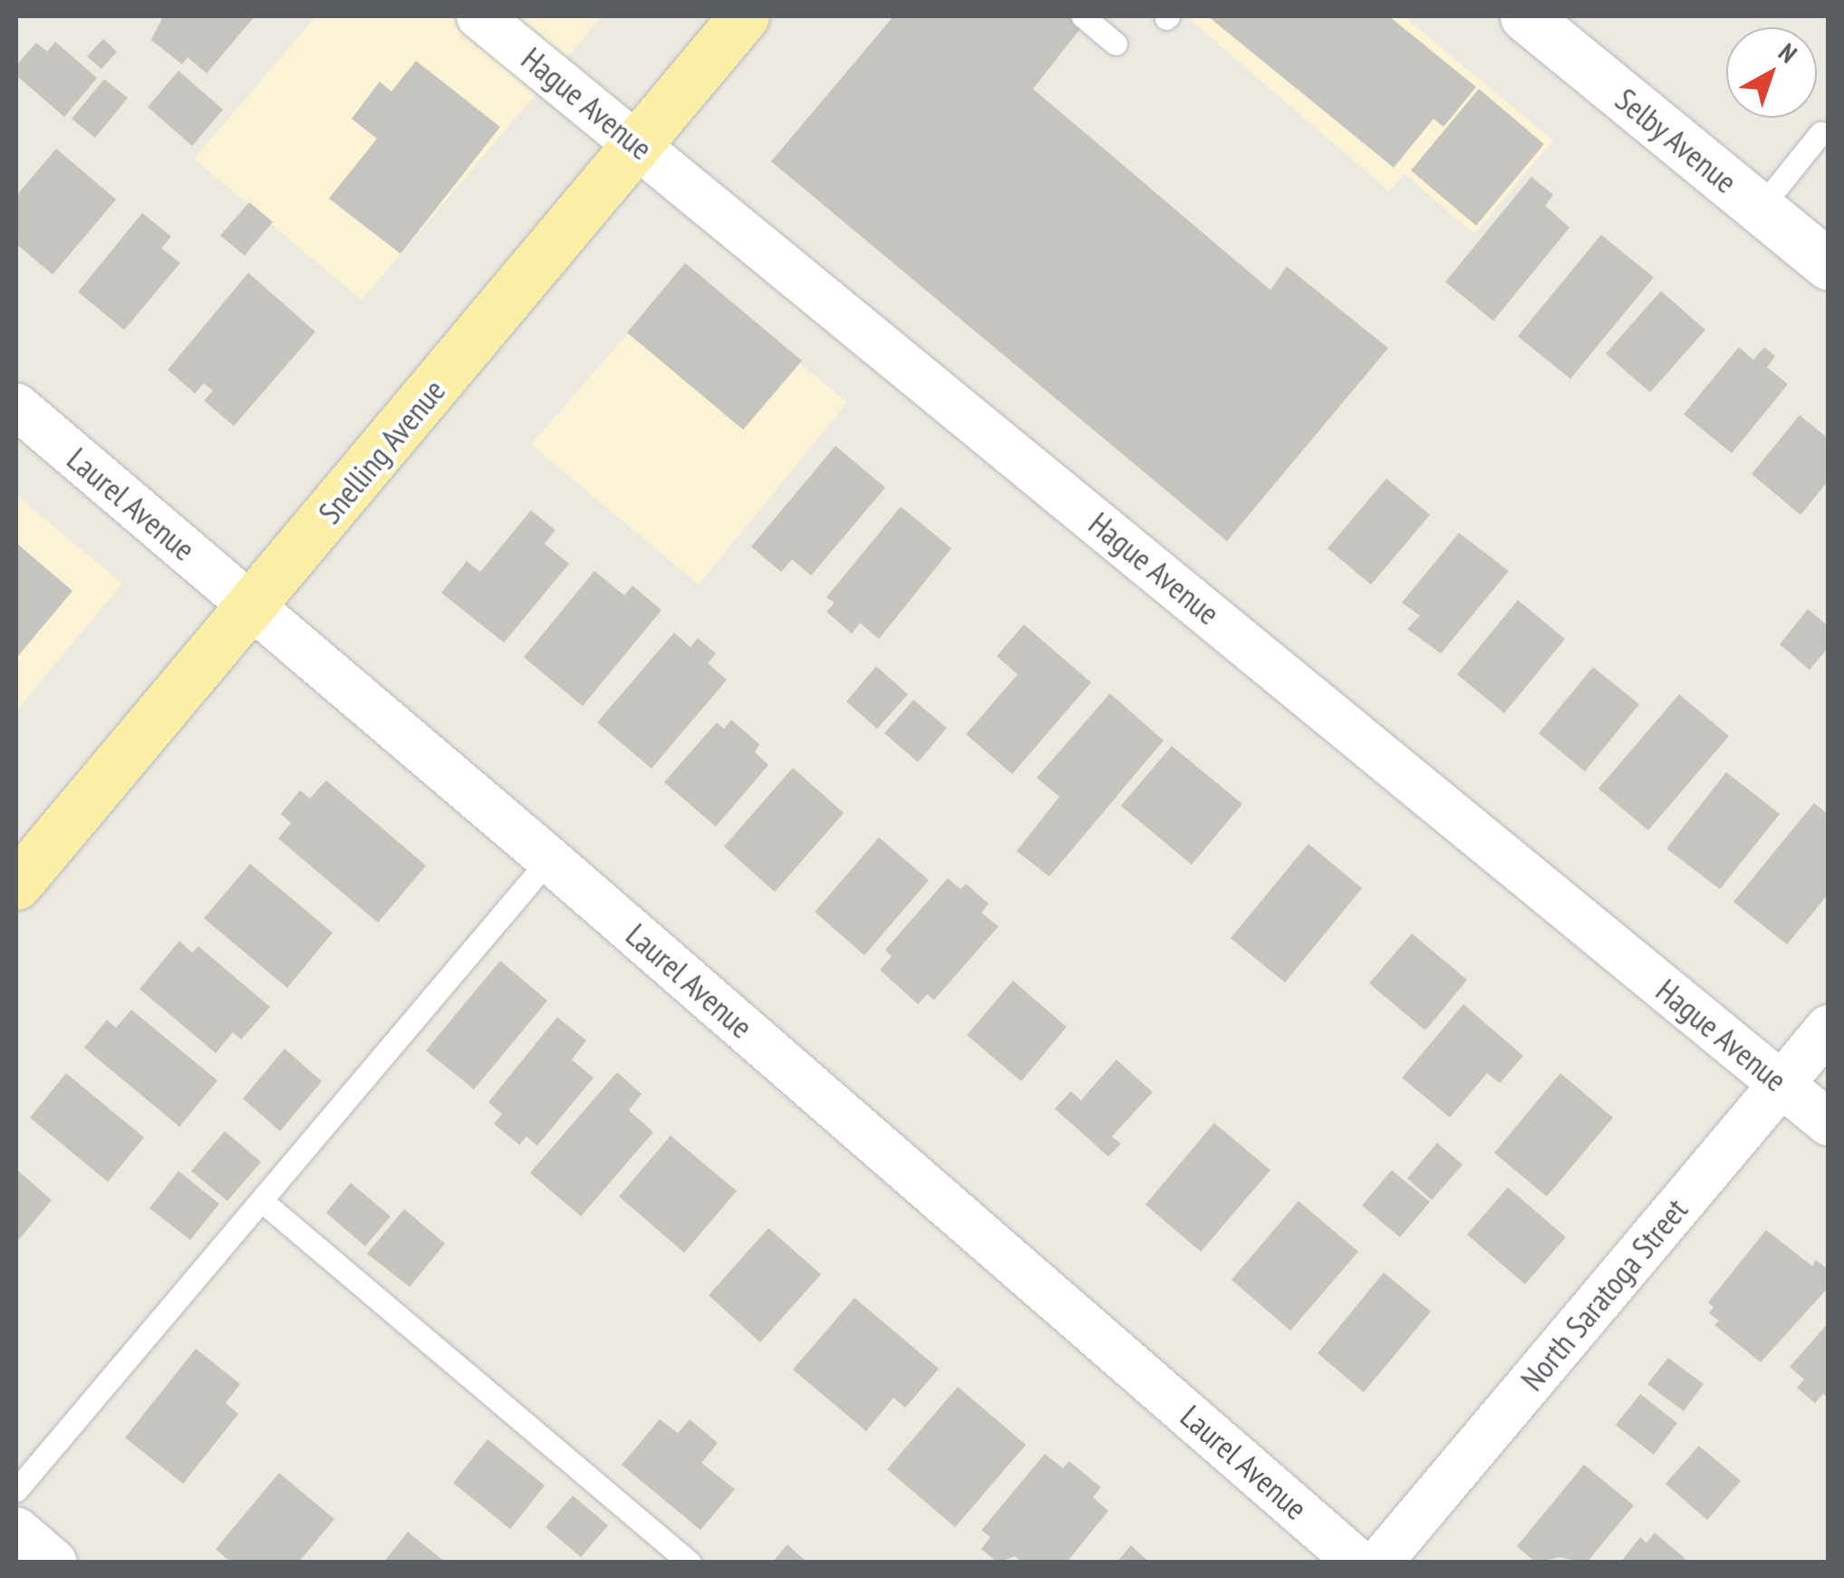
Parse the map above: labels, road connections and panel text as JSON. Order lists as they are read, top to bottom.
{
  "streets": {
    "main road": ["Selby Avenue", "Snelling Avenue"],
    "street": ["Hague Avenue", "Laurel Avenue", "North Saratoga Street"]
  },
  "crossings": [
    ["Hague Avenue", "Snelling Avenue"],
    ["Hague Avenue", "North Saratoga Street"],
    ["Snelling Avenue", "Laurel Avenue"]
  ],
  "north": "top right"
}
